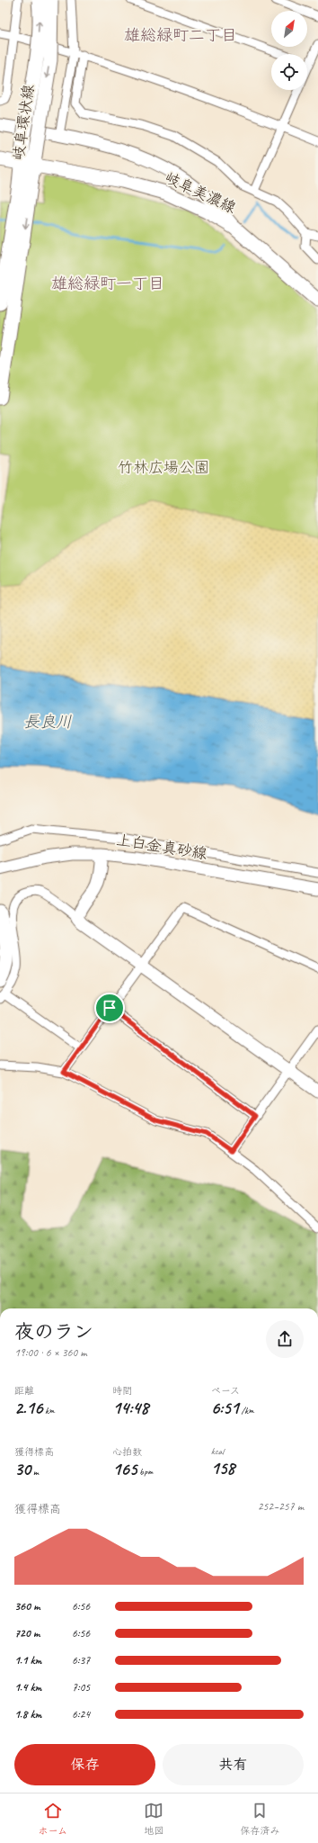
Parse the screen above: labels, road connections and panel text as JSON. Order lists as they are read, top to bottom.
{
  "streets": {
    "main road": ["岐阜環状線", "岐阜美濃線"],
    "street": ["上白金真砂線"]
  },
  "crossings": [
    ["岐阜環状線", "岐阜美濃線"]
  ],
  "districts": ["雄総緑町二丁目", "雄総緑町一丁目"],
  "water": ["長良川"],
  "parks": ["竹林広場公園"],
  "north": "top right",
  "page": {
    "heading": ["夜のラン", "19:00 · 6 × 360 m"],
    "stats": [
      ["距離", "2.16 km"],
      ["時間", "14:48"],
      ["ペース", "6:51 /km"],
      ["獲得標高", "30 m"],
      ["心拍数", "165 bpm"],
      ["kcal", "158"]
    ],
    "chart": ["獲得標高", "252–257 m"],
    "list": [
      {
        "name": "360 m",
        "note": "6:56"
      },
      {
        "name": "720 m",
        "note": "6:56"
      },
      {
        "name": "1.1 km",
        "note": "6:37"
      },
      {
        "name": "1.4 km",
        "note": "7:05"
      },
      {
        "name": "1.8 km",
        "note": "6:24"
      }
    ],
    "buttons": ["保存", "共有"],
    "tabs": ["ホーム", "地図", "保存済み"]
  }
}
